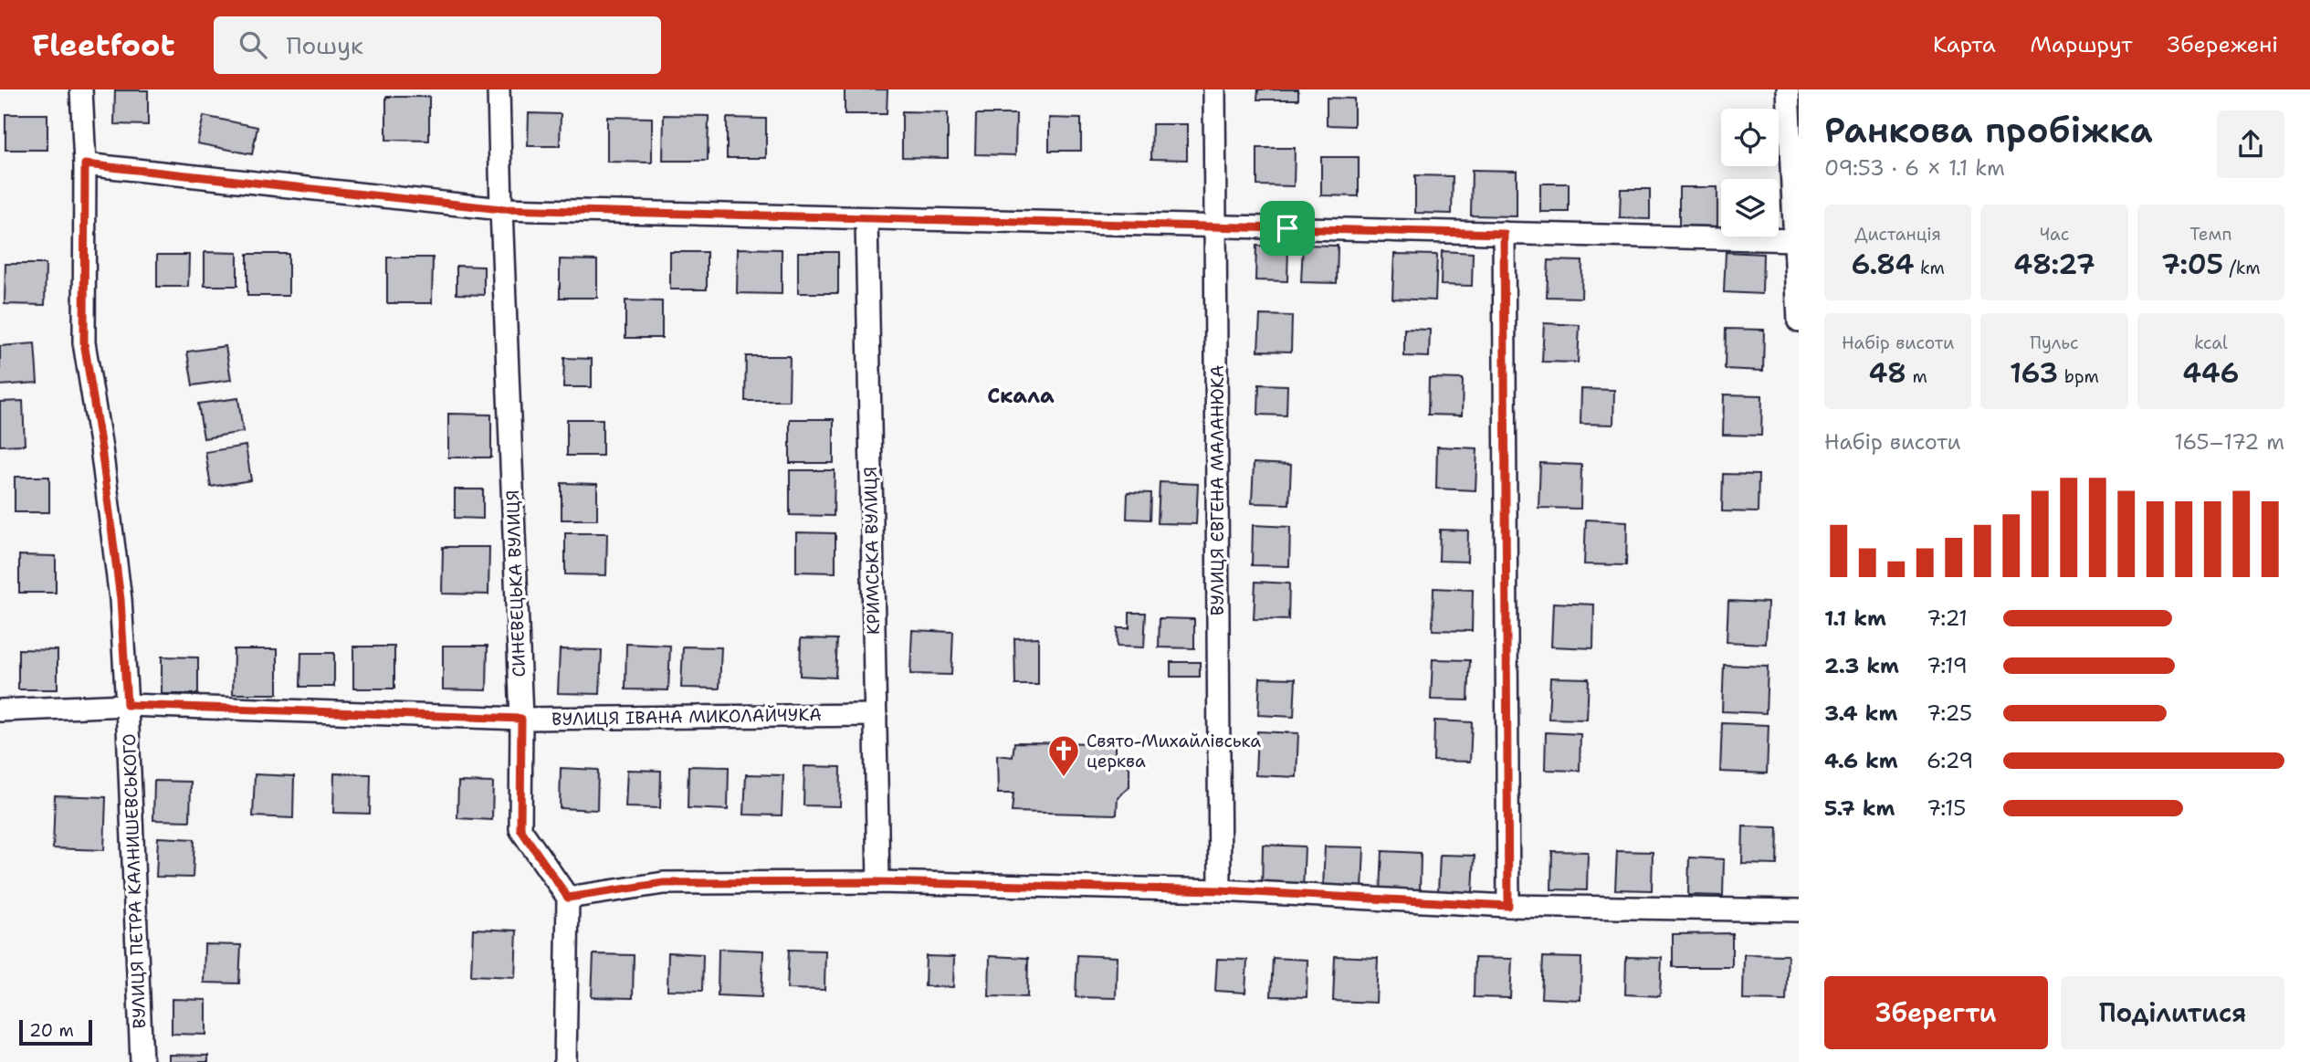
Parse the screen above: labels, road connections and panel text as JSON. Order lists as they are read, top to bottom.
{
  "streets": {
    "street": [
      "ВУЛИЦЯ ЄВГЕНА МАЛАНЮКА",
      "КРИМСЬКА ВУЛИЦЯ",
      "СИНЕВЕЦЬКА ВУЛИЦЯ",
      "ВУЛИЦЯ ІВАНА МИКОЛАЙЧУКА",
      "ВУЛИЦЯ ПЕТРА КАЛНИШЕВСЬКОГО"
    ]
  },
  "crossings": [
    ["КРИМСЬКА ВУЛИЦЯ", "ВУЛИЦЯ ІВАНА МИКОЛАЙЧУКА"],
    ["СИНЕВЕЦЬКА ВУЛИЦЯ", "ВУЛИЦЯ ІВАНА МИКОЛАЙЧУКА"],
    ["ВУЛИЦЯ ІВАНА МИКОЛАЙЧУКА", "ВУЛИЦЯ ПЕТРА КАЛНИШЕВСЬКОГО"]
  ],
  "districts": ["Скала"],
  "places": {
    "church": ["Свято-Михайлівська церква"]
  },
  "scale_bar": "20 m",
  "page": {
    "header": "Fleetfoot",
    "search": "Пошук",
    "nav": ["Карта", "Маршрут", "Збережені"],
    "heading": ["Ранкова пробіжка", "09:53 · 6 × 1.1 km"],
    "stats": [
      ["Дистанція", "6.84 km"],
      ["Час", "48:27"],
      ["Темп", "7:05 /km"],
      ["Набір висоти", "48 m"],
      ["Пульс", "163 bpm"],
      ["kcal", "446"]
    ],
    "chart": ["Набір висоти", "165–172 m"],
    "list": [
      {
        "name": "1.1 km",
        "note": "7:21"
      },
      {
        "name": "2.3 km",
        "note": "7:19"
      },
      {
        "name": "3.4 km",
        "note": "7:25"
      },
      {
        "name": "4.6 km",
        "note": "6:29"
      },
      {
        "name": "5.7 km",
        "note": "7:15"
      }
    ],
    "buttons": ["Зберегти", "Поділитися"],
    "scale": "20 m"
  }
}
